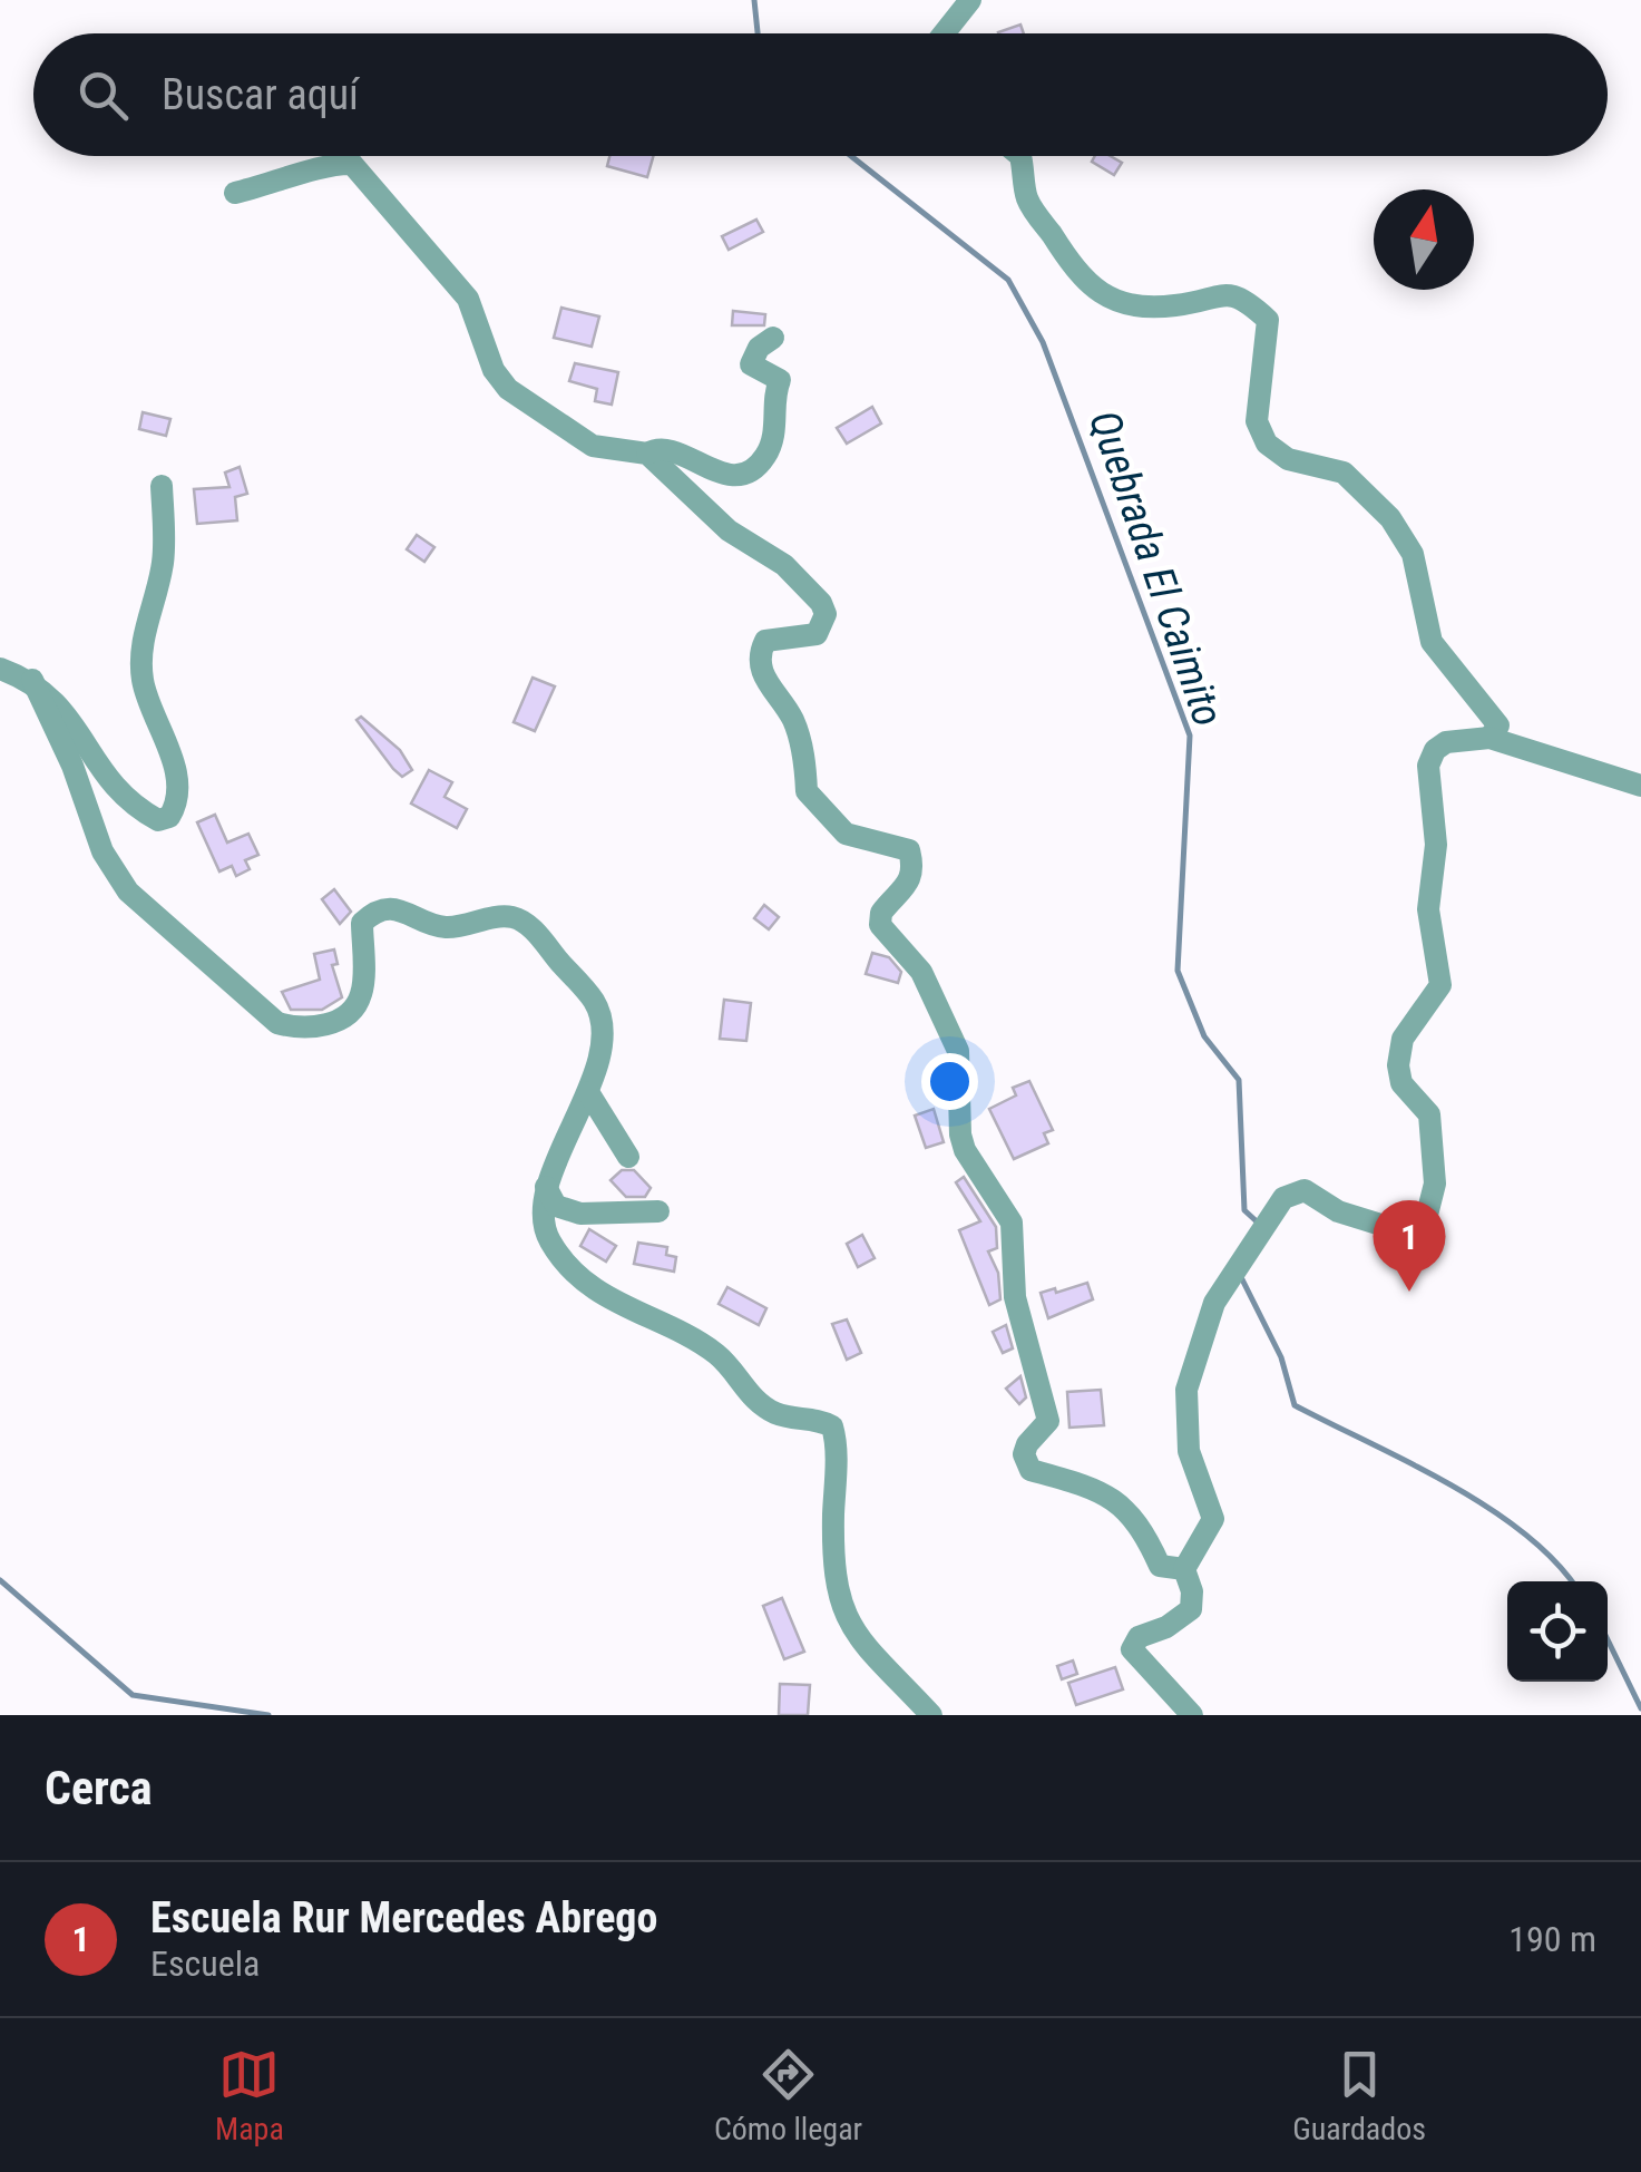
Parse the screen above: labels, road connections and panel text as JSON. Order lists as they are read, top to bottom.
{
  "water": ["Quebrada El Caimito"],
  "north": "top",
  "page": {
    "search": "Buscar aquí",
    "pins": "1",
    "heading": "Cerca",
    "list": [
      {
        "mark": "1",
        "name": "Escuela Rur Mercedes Abrego",
        "note": "Escuela",
        "value": "190 m"
      }
    ],
    "nav": ["Mapa", "Cómo llegar", "Guardados"]
  }
}
